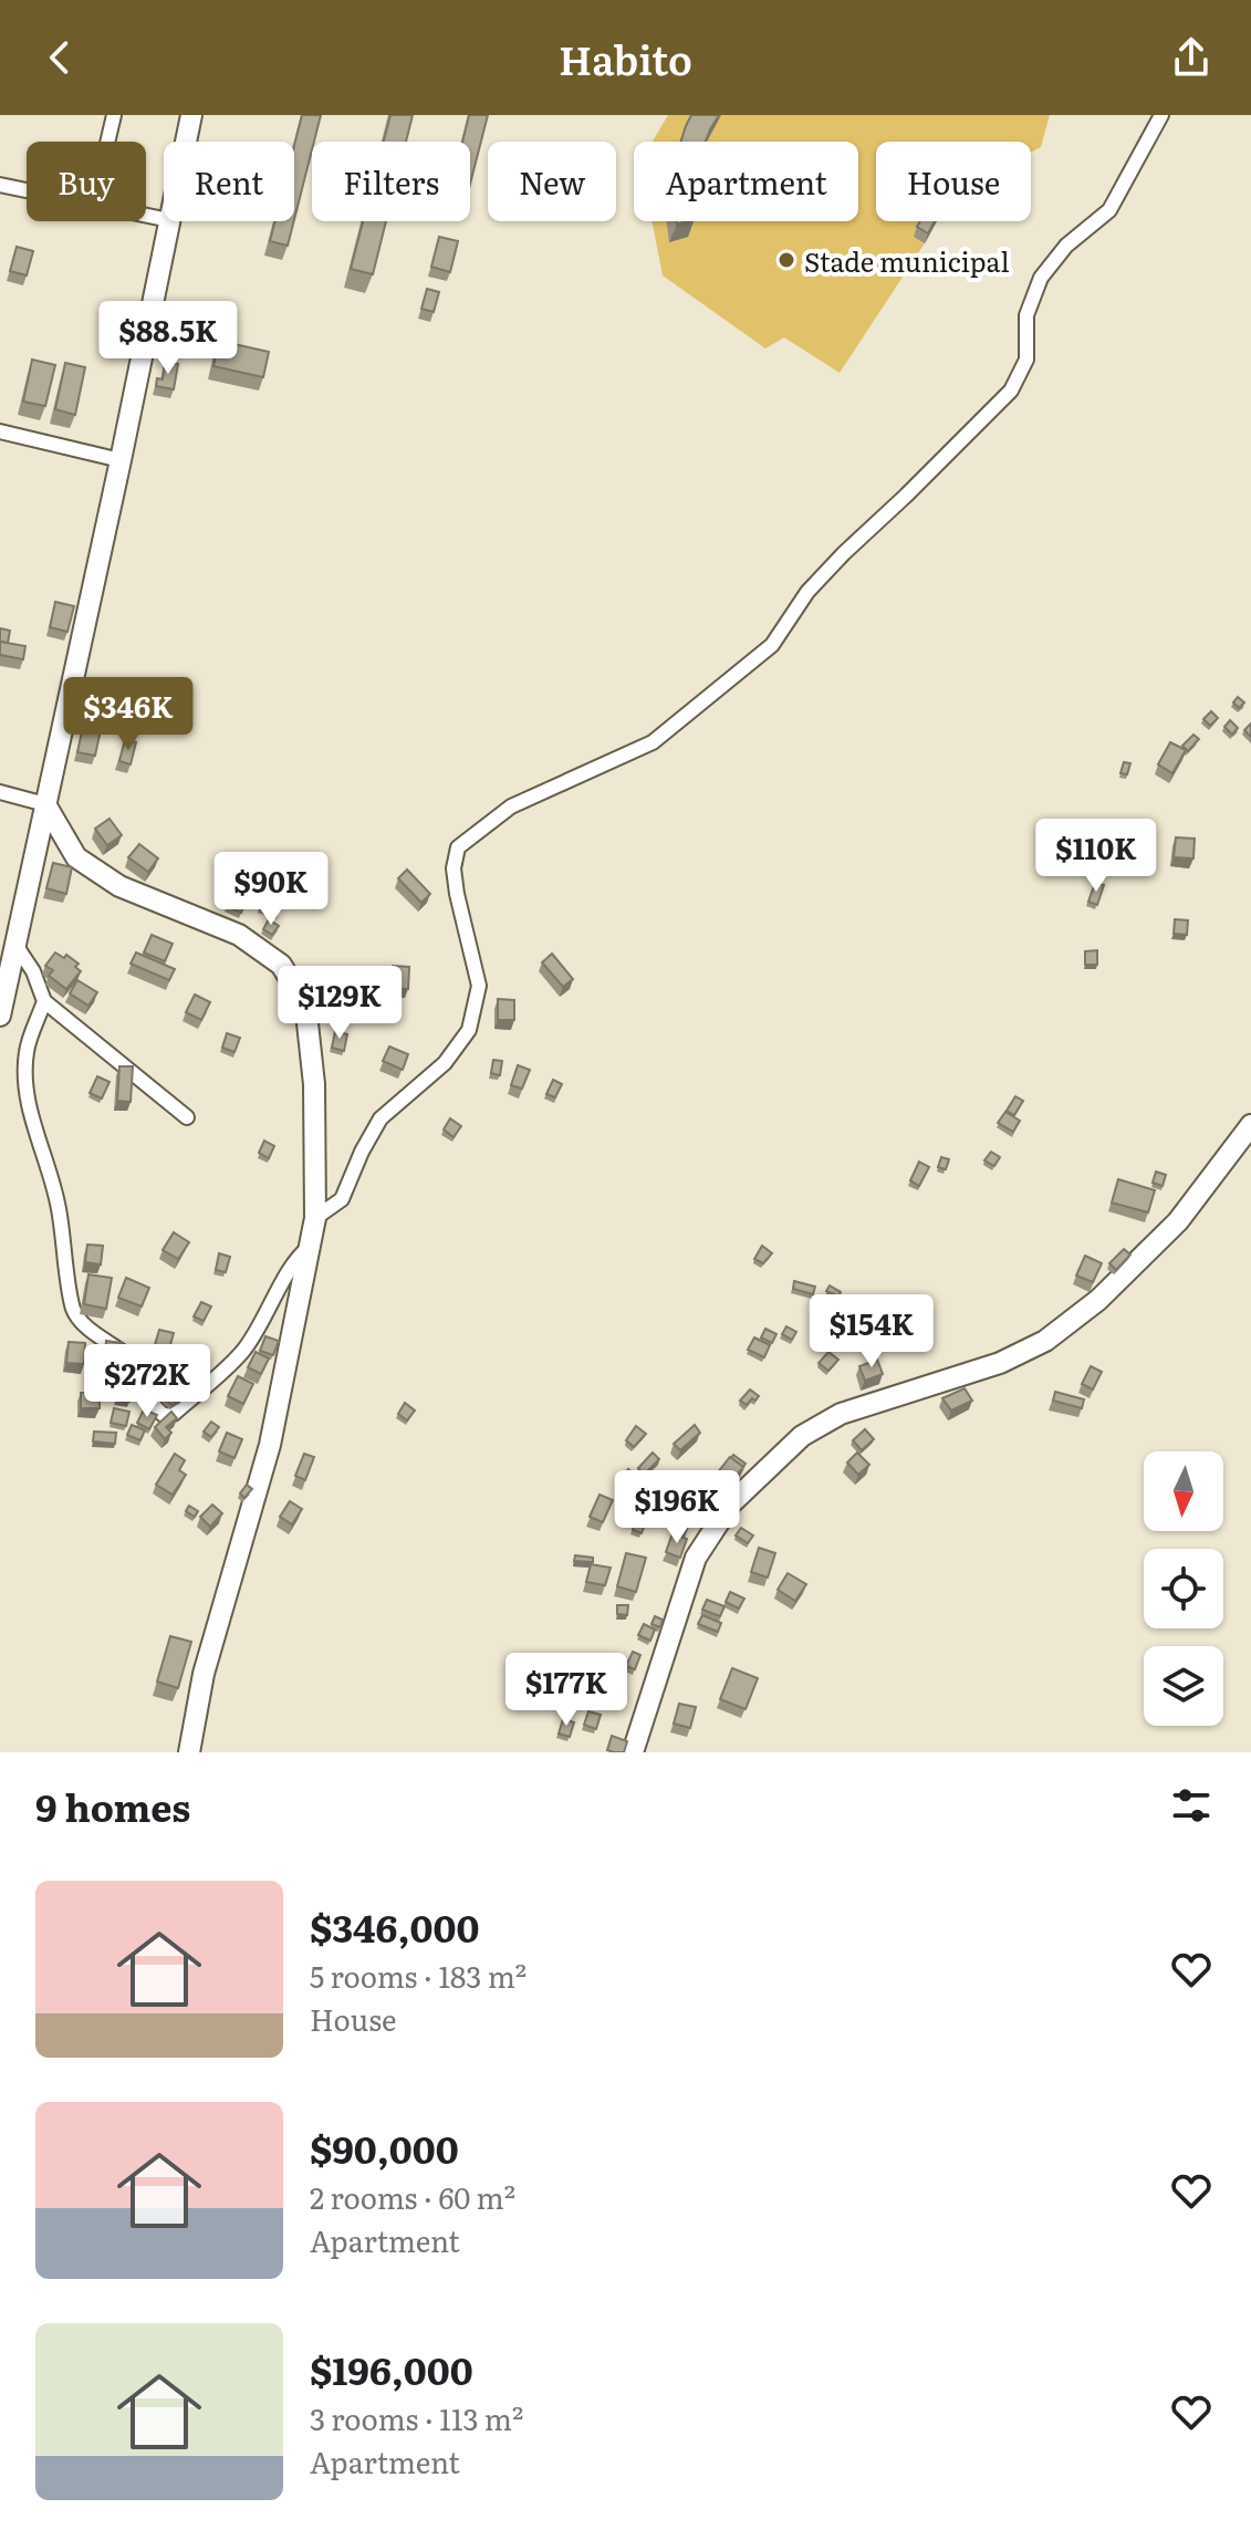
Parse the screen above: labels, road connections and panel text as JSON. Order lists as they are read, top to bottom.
{
  "places": ["Stade municipal"],
  "north": "bottom",
  "page": {
    "header": "Habito",
    "chip": [
      "Buy",
      "Rent",
      "Filters",
      "New",
      "Apartment",
      "House"
    ],
    "price": [
      "$88.5K",
      "$346K",
      "$110K",
      "$90K",
      "$129K",
      "$154K",
      "$272K",
      "$196K",
      "$177K"
    ],
    "heading": "9 homes",
    "list": [
      {
        "name": "$346,000",
        "note": "5 rooms · 183 m² · House"
      },
      {
        "name": "$90,000",
        "note": "2 rooms · 60 m² · Apartment"
      },
      {
        "name": "$196,000",
        "note": "3 rooms · 113 m² · Apartment"
      }
    ]
  }
}
